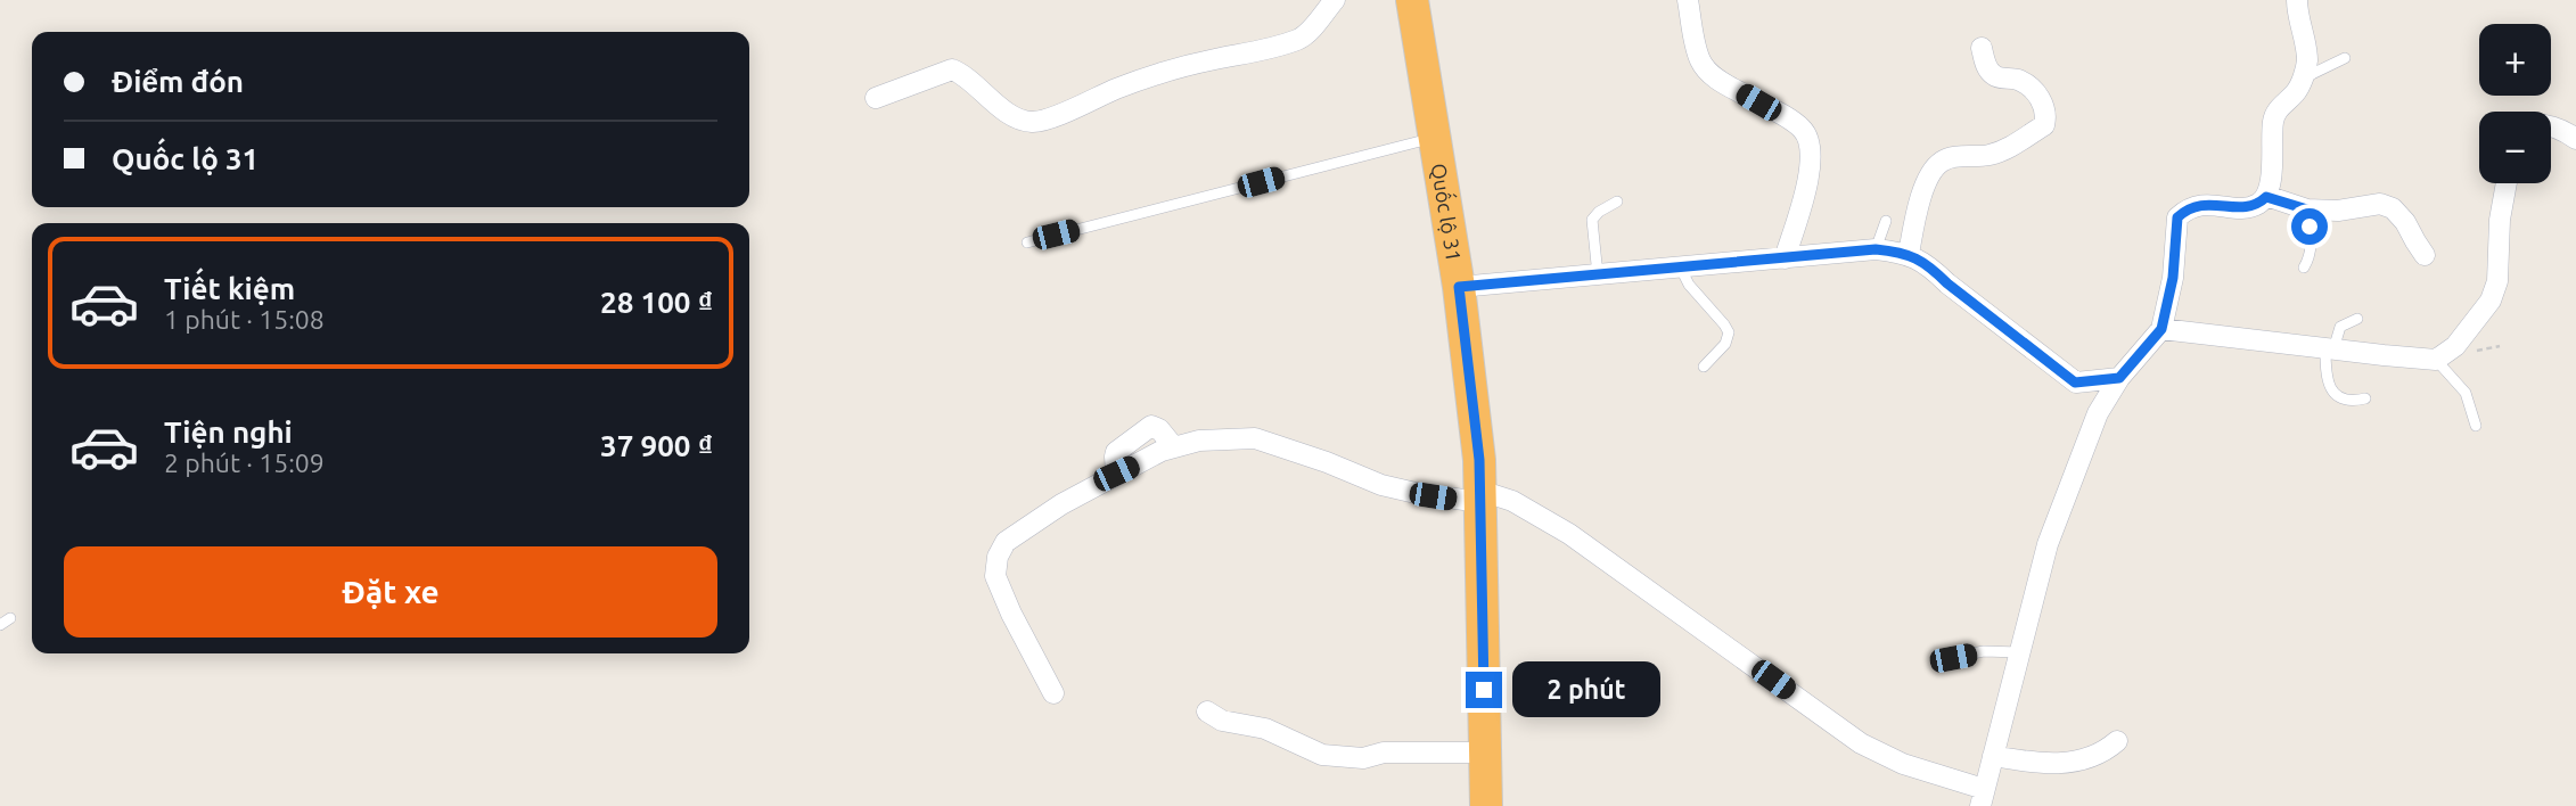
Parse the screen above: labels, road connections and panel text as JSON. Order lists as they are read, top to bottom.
{
  "streets": {
    "highway": ["Quốc lộ 31"]
  },
  "page": {
    "map_buttons": ["+", "−"],
    "banner": ["Điểm đón", "Quốc lộ 31"],
    "list": [
      {
        "name": "Tiết kiệm",
        "note": "1 phút · 15:08",
        "value": "28 100 ₫"
      },
      {
        "name": "Tiện nghi",
        "note": "2 phút · 15:09",
        "value": "37 900 ₫"
      }
    ],
    "buttons": "Đặt xe",
    "bubble": "2 phút"
  }
}
